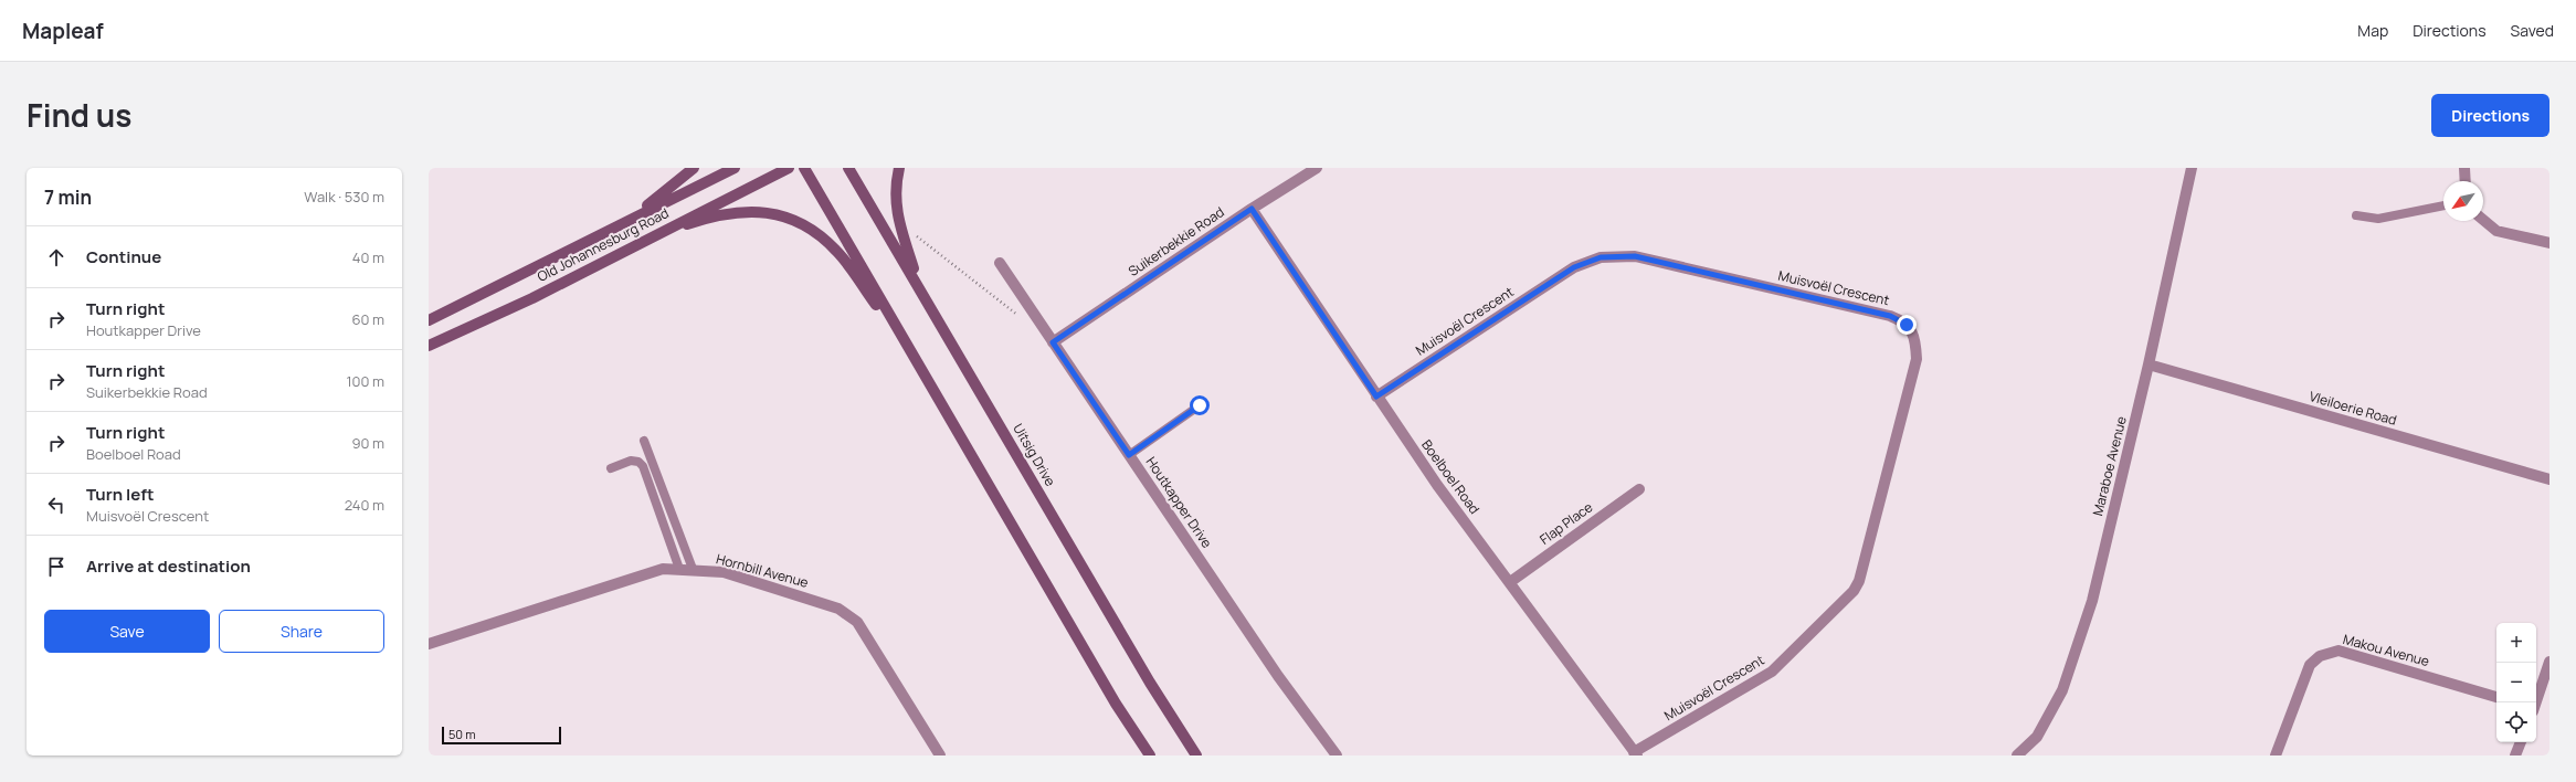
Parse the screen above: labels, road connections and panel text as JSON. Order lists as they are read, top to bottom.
{
  "streets": {
    "main road": ["Old Johannesburg Road", "Uitsig Drive"],
    "street": [
      "Suikerbekkie Road",
      "Muisvoël Crescent",
      "Vleiloerie Road",
      "Maraboe Avenue",
      "Boelboel Road",
      "Houtkapper Drive",
      "Flap Place",
      "Hornbill Avenue",
      "Makou Avenue"
    ]
  },
  "crossings": [
    ["Suikerbekkie Road", "Boelboel Road"],
    ["Suikerbekkie Road", "Houtkapper Drive"],
    ["Muisvoël Crescent", "Boelboel Road"],
    ["Vleiloerie Road", "Maraboe Avenue"],
    ["Boelboel Road", "Flap Place"]
  ],
  "scale_bar": "50 m",
  "north": "bottom left",
  "page": {
    "header": "Mapleaf",
    "nav": ["Map", "Directions", "Saved"],
    "title": "Find us",
    "buttons": [
      "Directions",
      ["Save", "Share"]
    ],
    "heading": ["7 min", "Walk · 530 m"],
    "list": [
      ["Continue", "40 m"],
      ["Turn right", "Houtkapper Drive", "60 m"],
      ["Turn right", "Suikerbekkie Road", "100 m"],
      ["Turn right", "Boelboel Road", "90 m"],
      ["Turn left", "Muisvoël Crescent", "240 m"],
      "Arrive at destination"
    ],
    "map_buttons": ["+", "−"],
    "scale": "50 m"
  }
}
